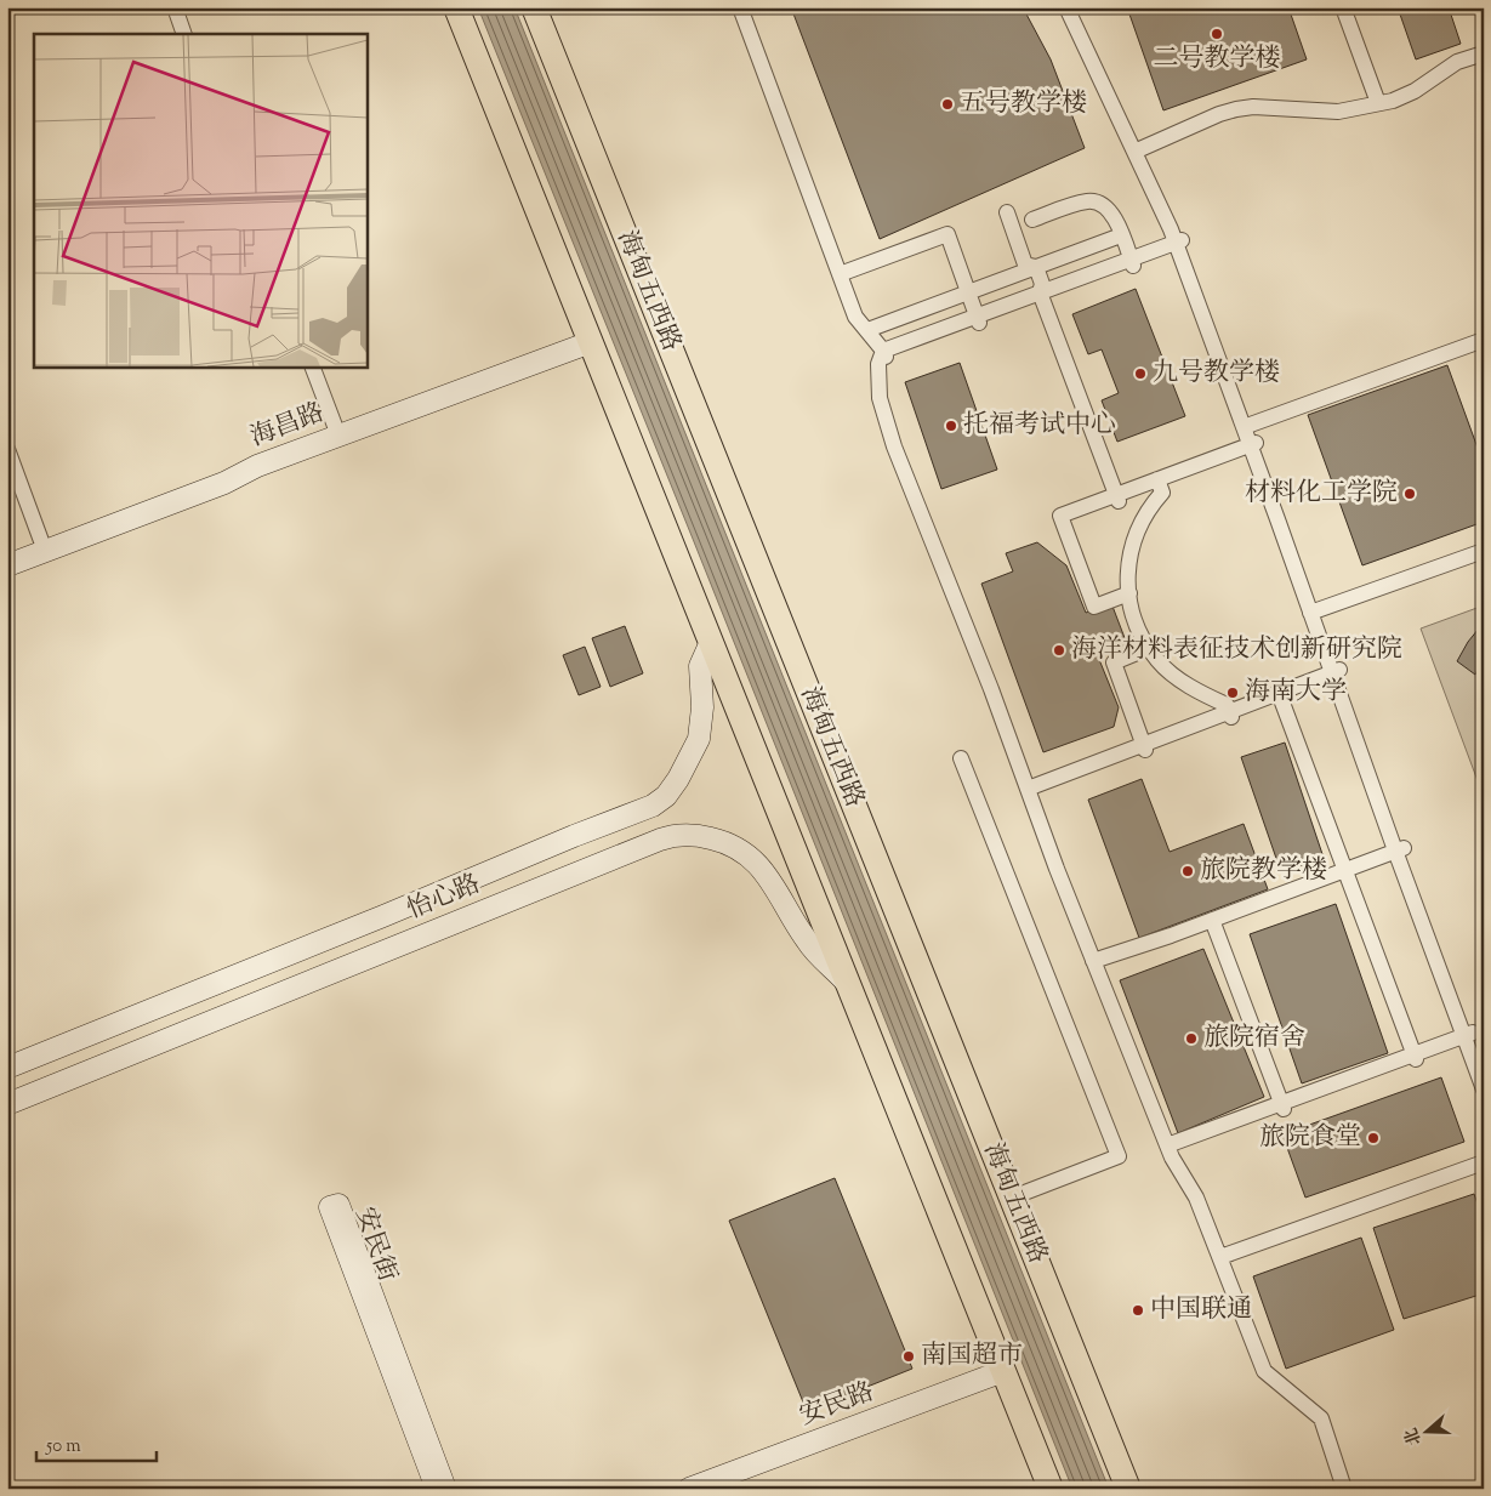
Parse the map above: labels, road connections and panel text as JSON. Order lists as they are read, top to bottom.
{
  "streets": {
    "main road": ["海甸五西路"],
    "street": [
      "海昌路",
      "怡心路",
      "安民街",
      "安民路"
    ]
  },
  "places": [
    "二号教学楼",
    "五号教学楼",
    "九号教学楼",
    "托福考试中心",
    "材料化工学院",
    "海洋材料表征技术创新研究院",
    "海南大学",
    "旅院教学楼",
    "旅院宿舍",
    "旅院食堂",
    "中国联通",
    "南国超市"
  ],
  "scale_bar": "50 m",
  "north": "left"
}
